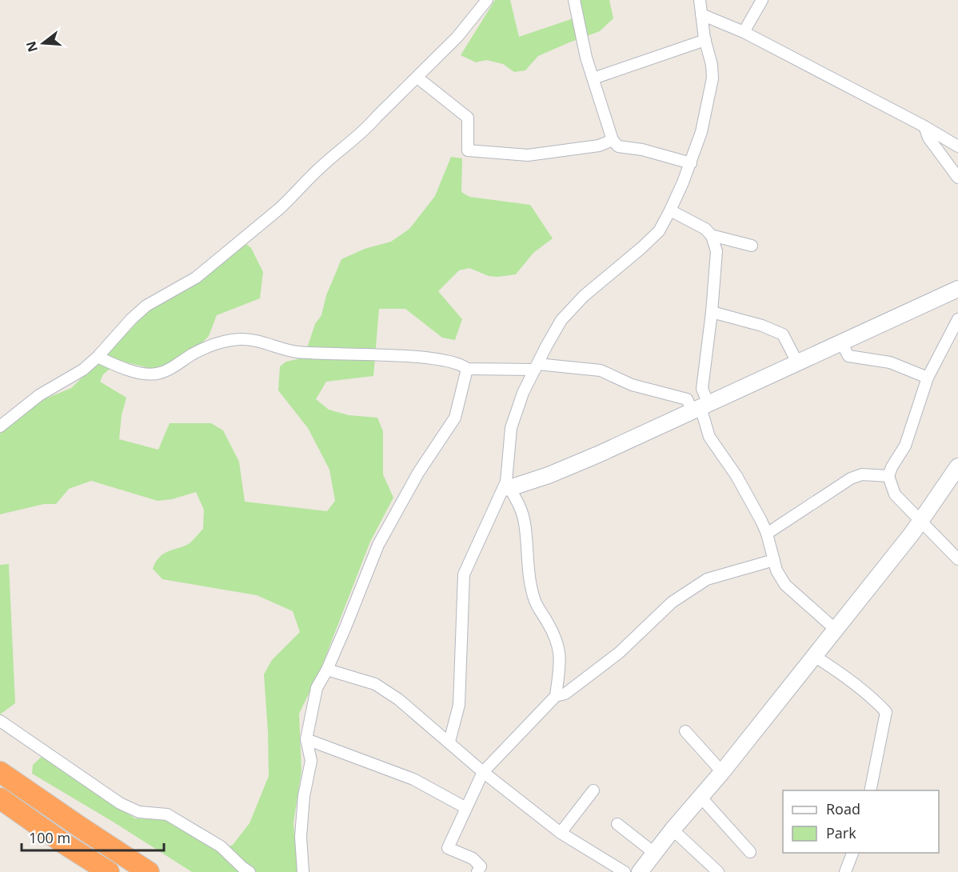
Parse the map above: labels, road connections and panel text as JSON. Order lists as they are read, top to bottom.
{
  "legend": ["Road", "Park"],
  "scale_bar": "100 m",
  "north": "left"
}
